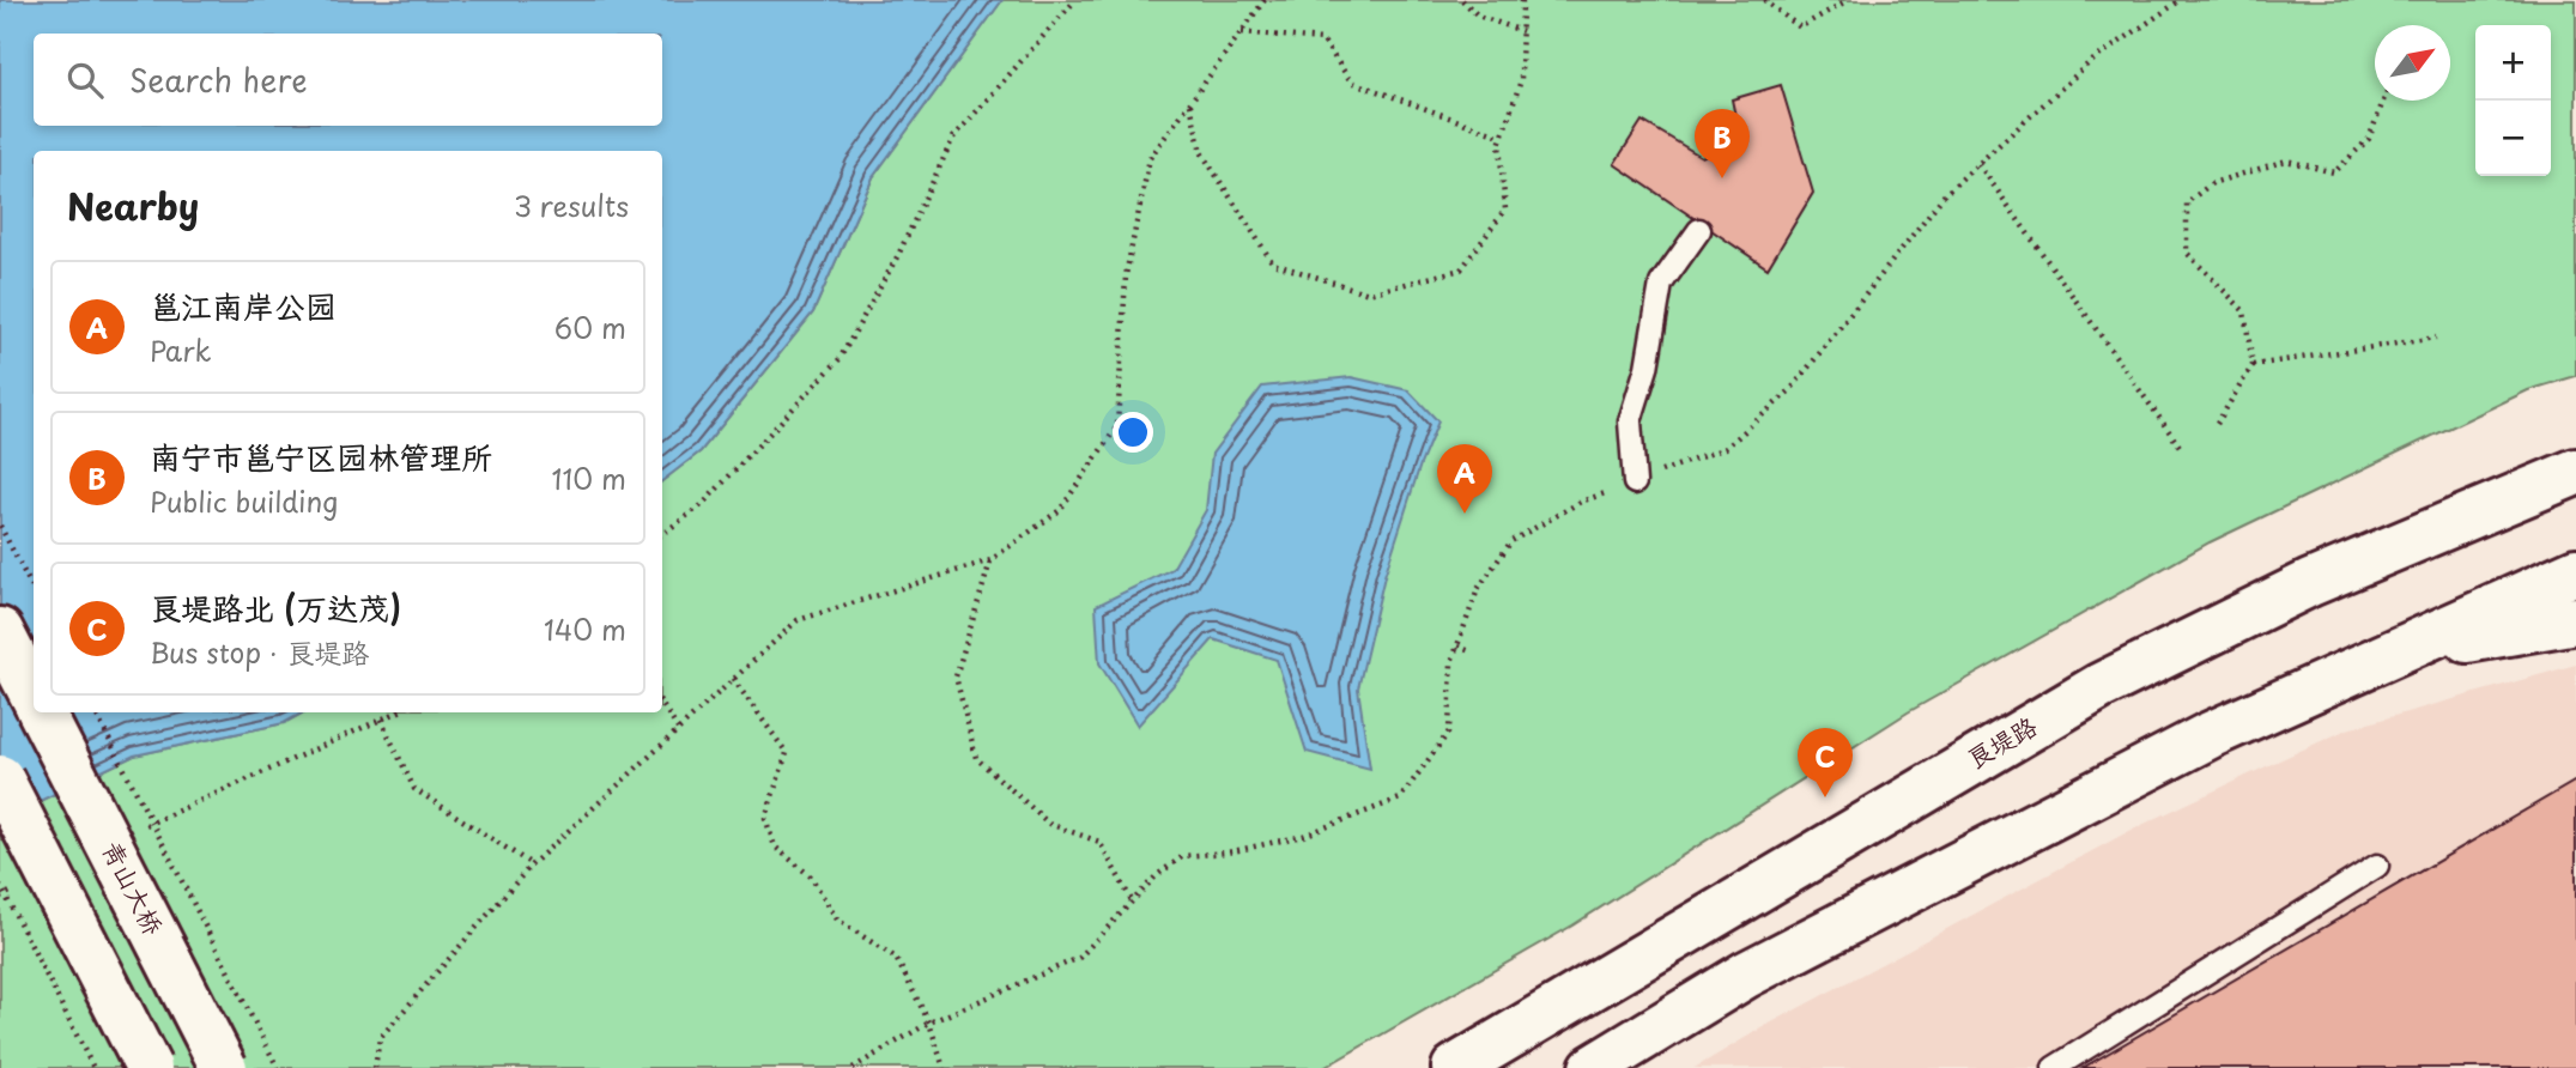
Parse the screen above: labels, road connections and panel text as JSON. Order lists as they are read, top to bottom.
{
  "streets": {
    "main road": ["良堤路", "青山大桥"]
  },
  "north": "top right",
  "page": {
    "map_buttons": ["+", "−"],
    "search": "Search here",
    "pins": ["B", "A", "C"],
    "heading": ["Nearby", "3 results"],
    "list": [
      {
        "mark": "A",
        "name": "邕江南岸公园",
        "note": "Park",
        "value": "60 m"
      },
      {
        "mark": "B",
        "name": "南宁市邕宁区园林管理所",
        "note": "Public building",
        "value": "110 m"
      },
      {
        "mark": "C",
        "name": "良堤路北 (万达茂)",
        "note": "Bus stop · 良堤路",
        "value": "140 m"
      }
    ]
  }
}
